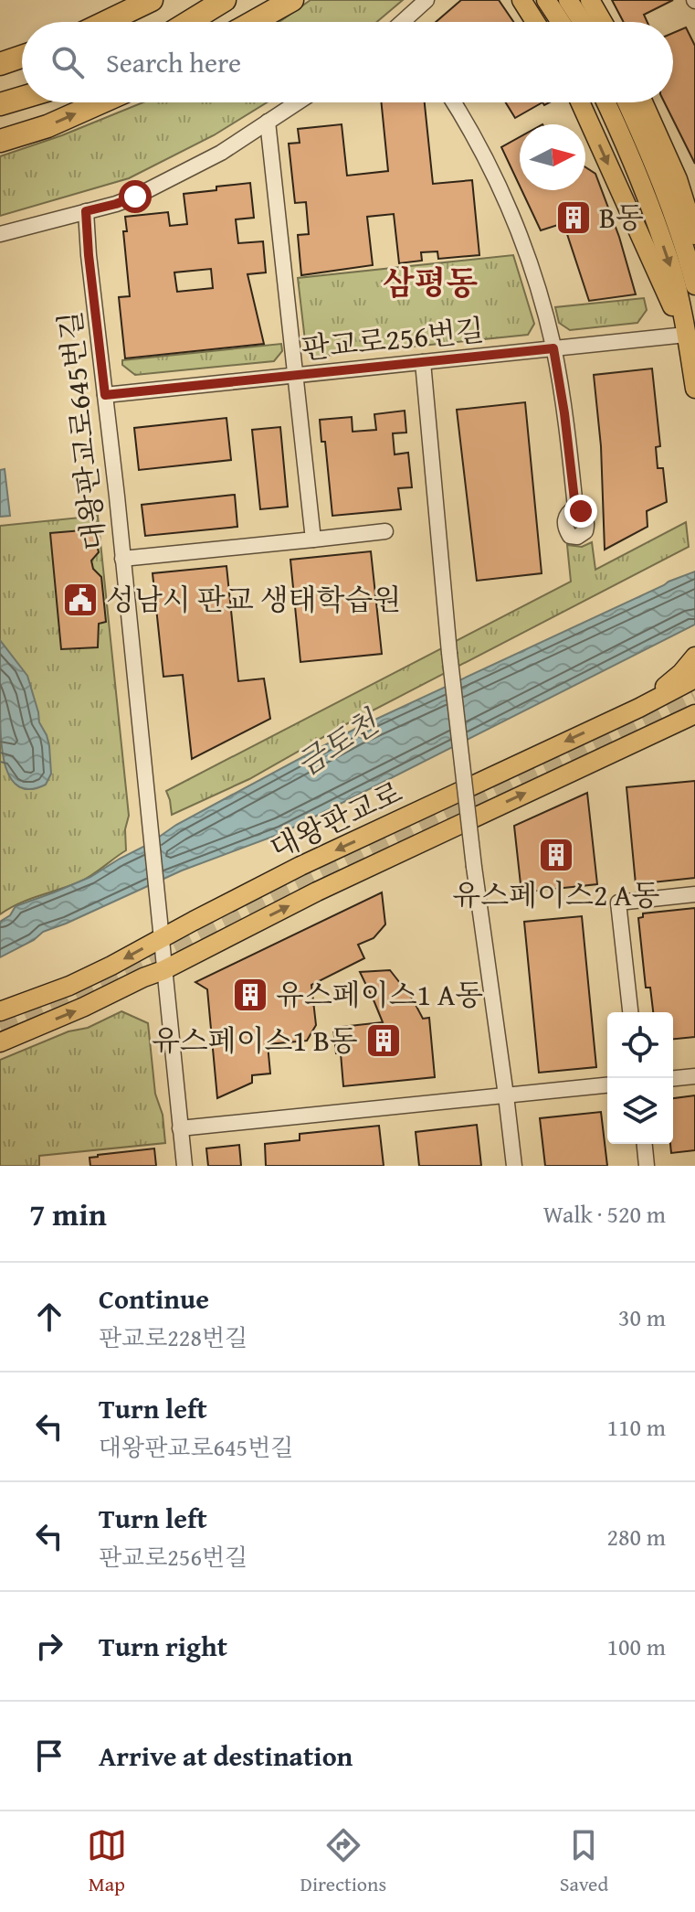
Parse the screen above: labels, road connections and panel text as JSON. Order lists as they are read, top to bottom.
{
  "streets": {
    "main road": ["대왕판교로"],
    "street": ["판교로256번길", "대왕판교로645번길"]
  },
  "crossings": [
    ["판교로256번길", "대왕판교로645번길"],
    ["대왕판교로645번길", "대왕판교로"]
  ],
  "districts": ["삼평동"],
  "water": ["금토천"],
  "places": {
    "building": [
      "B동",
      "유스페이스2 A동",
      "유스페이스1 A동",
      "유스페이스1 B동"
    ],
    "public building": ["성남시 판교 생태학습원"]
  },
  "north": "right",
  "page": {
    "search": "Search here",
    "heading": ["7 min", "Walk · 520 m"],
    "list": [
      ["Continue", "판교로228번길", "30 m"],
      ["Turn left", "대왕판교로645번길", "110 m"],
      ["Turn left", "판교로256번길", "280 m"],
      ["Turn right", "100 m"],
      "Arrive at destination"
    ],
    "nav": ["Map", "Directions", "Saved"]
  }
}
